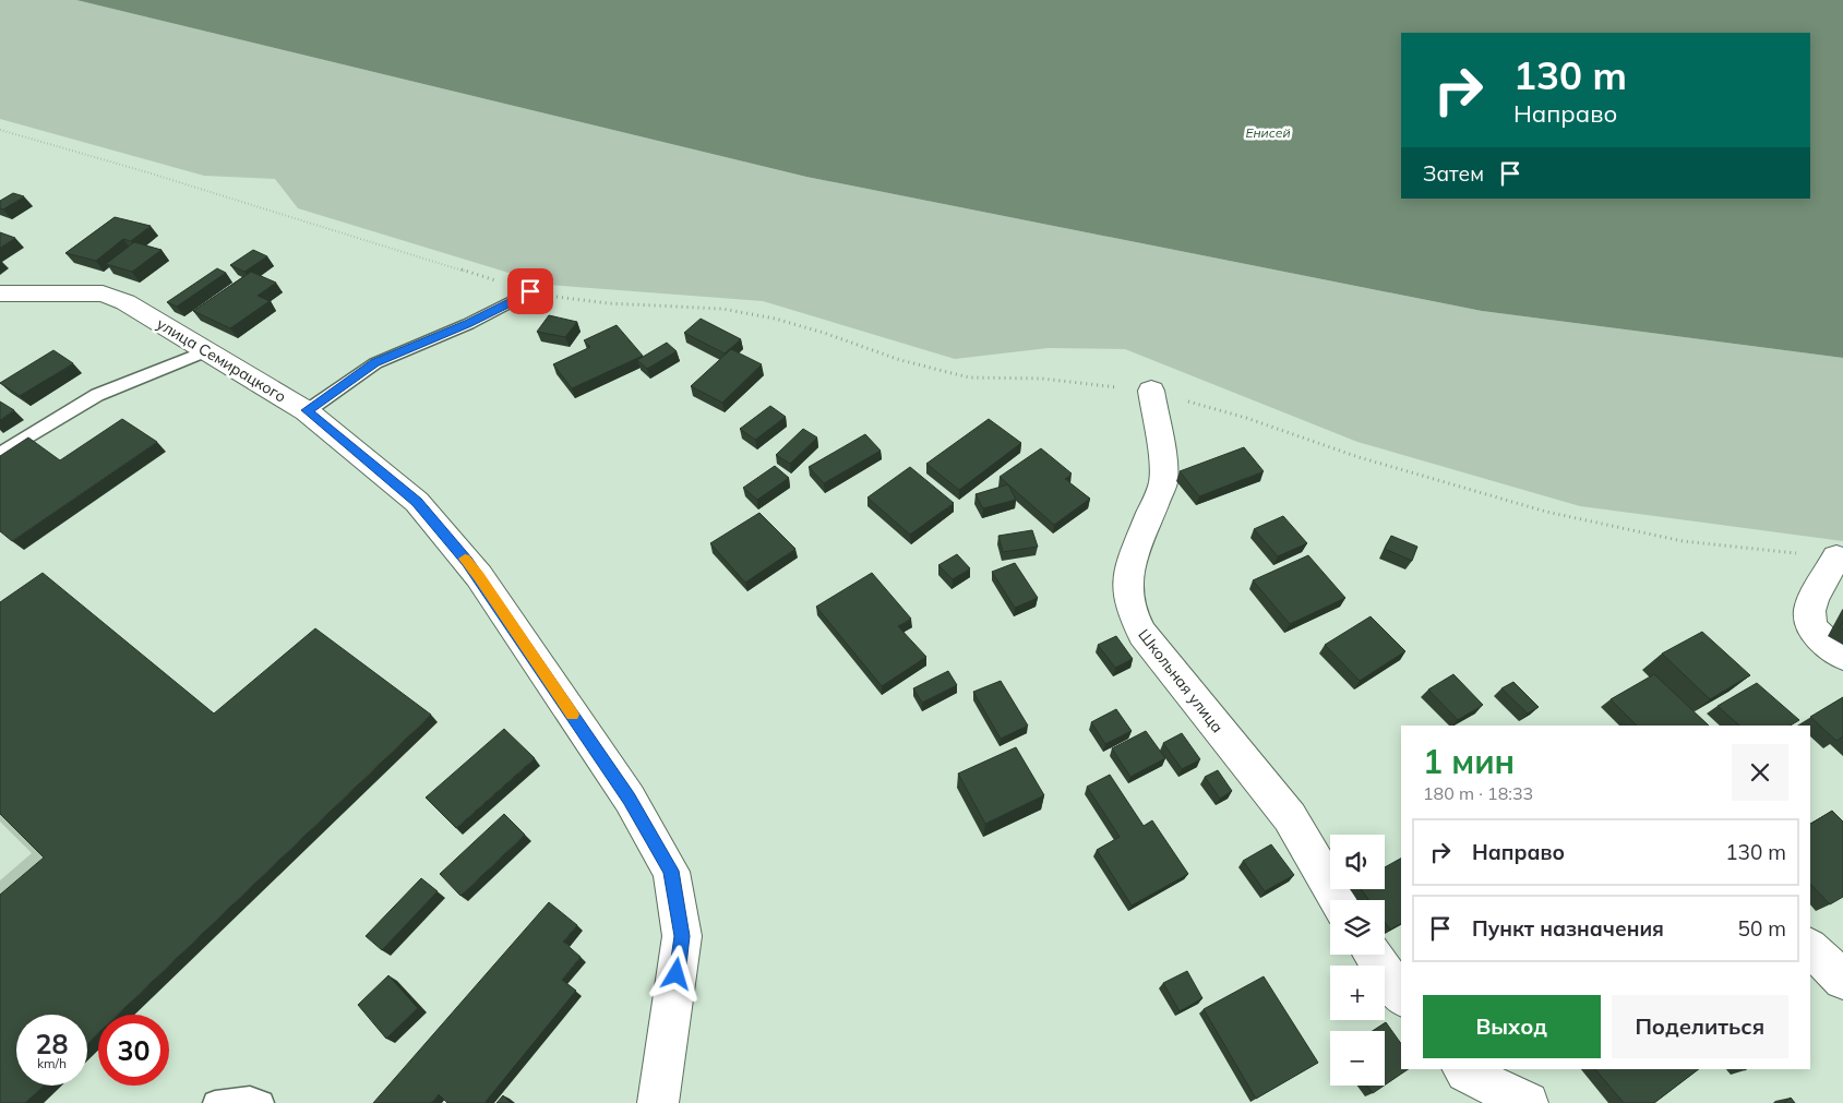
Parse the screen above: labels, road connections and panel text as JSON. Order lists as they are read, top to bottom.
{
  "streets": {
    "street": ["улица Семирацкого", "Школьная улица"]
  },
  "water": ["Енисей"],
  "page": {
    "turn": ["130 m", "Направо"],
    "then": "Затем",
    "heading": ["1 мин", "180 m · 18:33"],
    "list": [
      {
        "name": "Направо",
        "value": "130 m"
      },
      {
        "name": "Пункт назначения",
        "value": "50 m"
      }
    ],
    "map_buttons": ["+", "−"],
    "buttons": ["Выход", "Поделиться"],
    "speed": "28 km/h",
    "limit": "30"
  }
}
